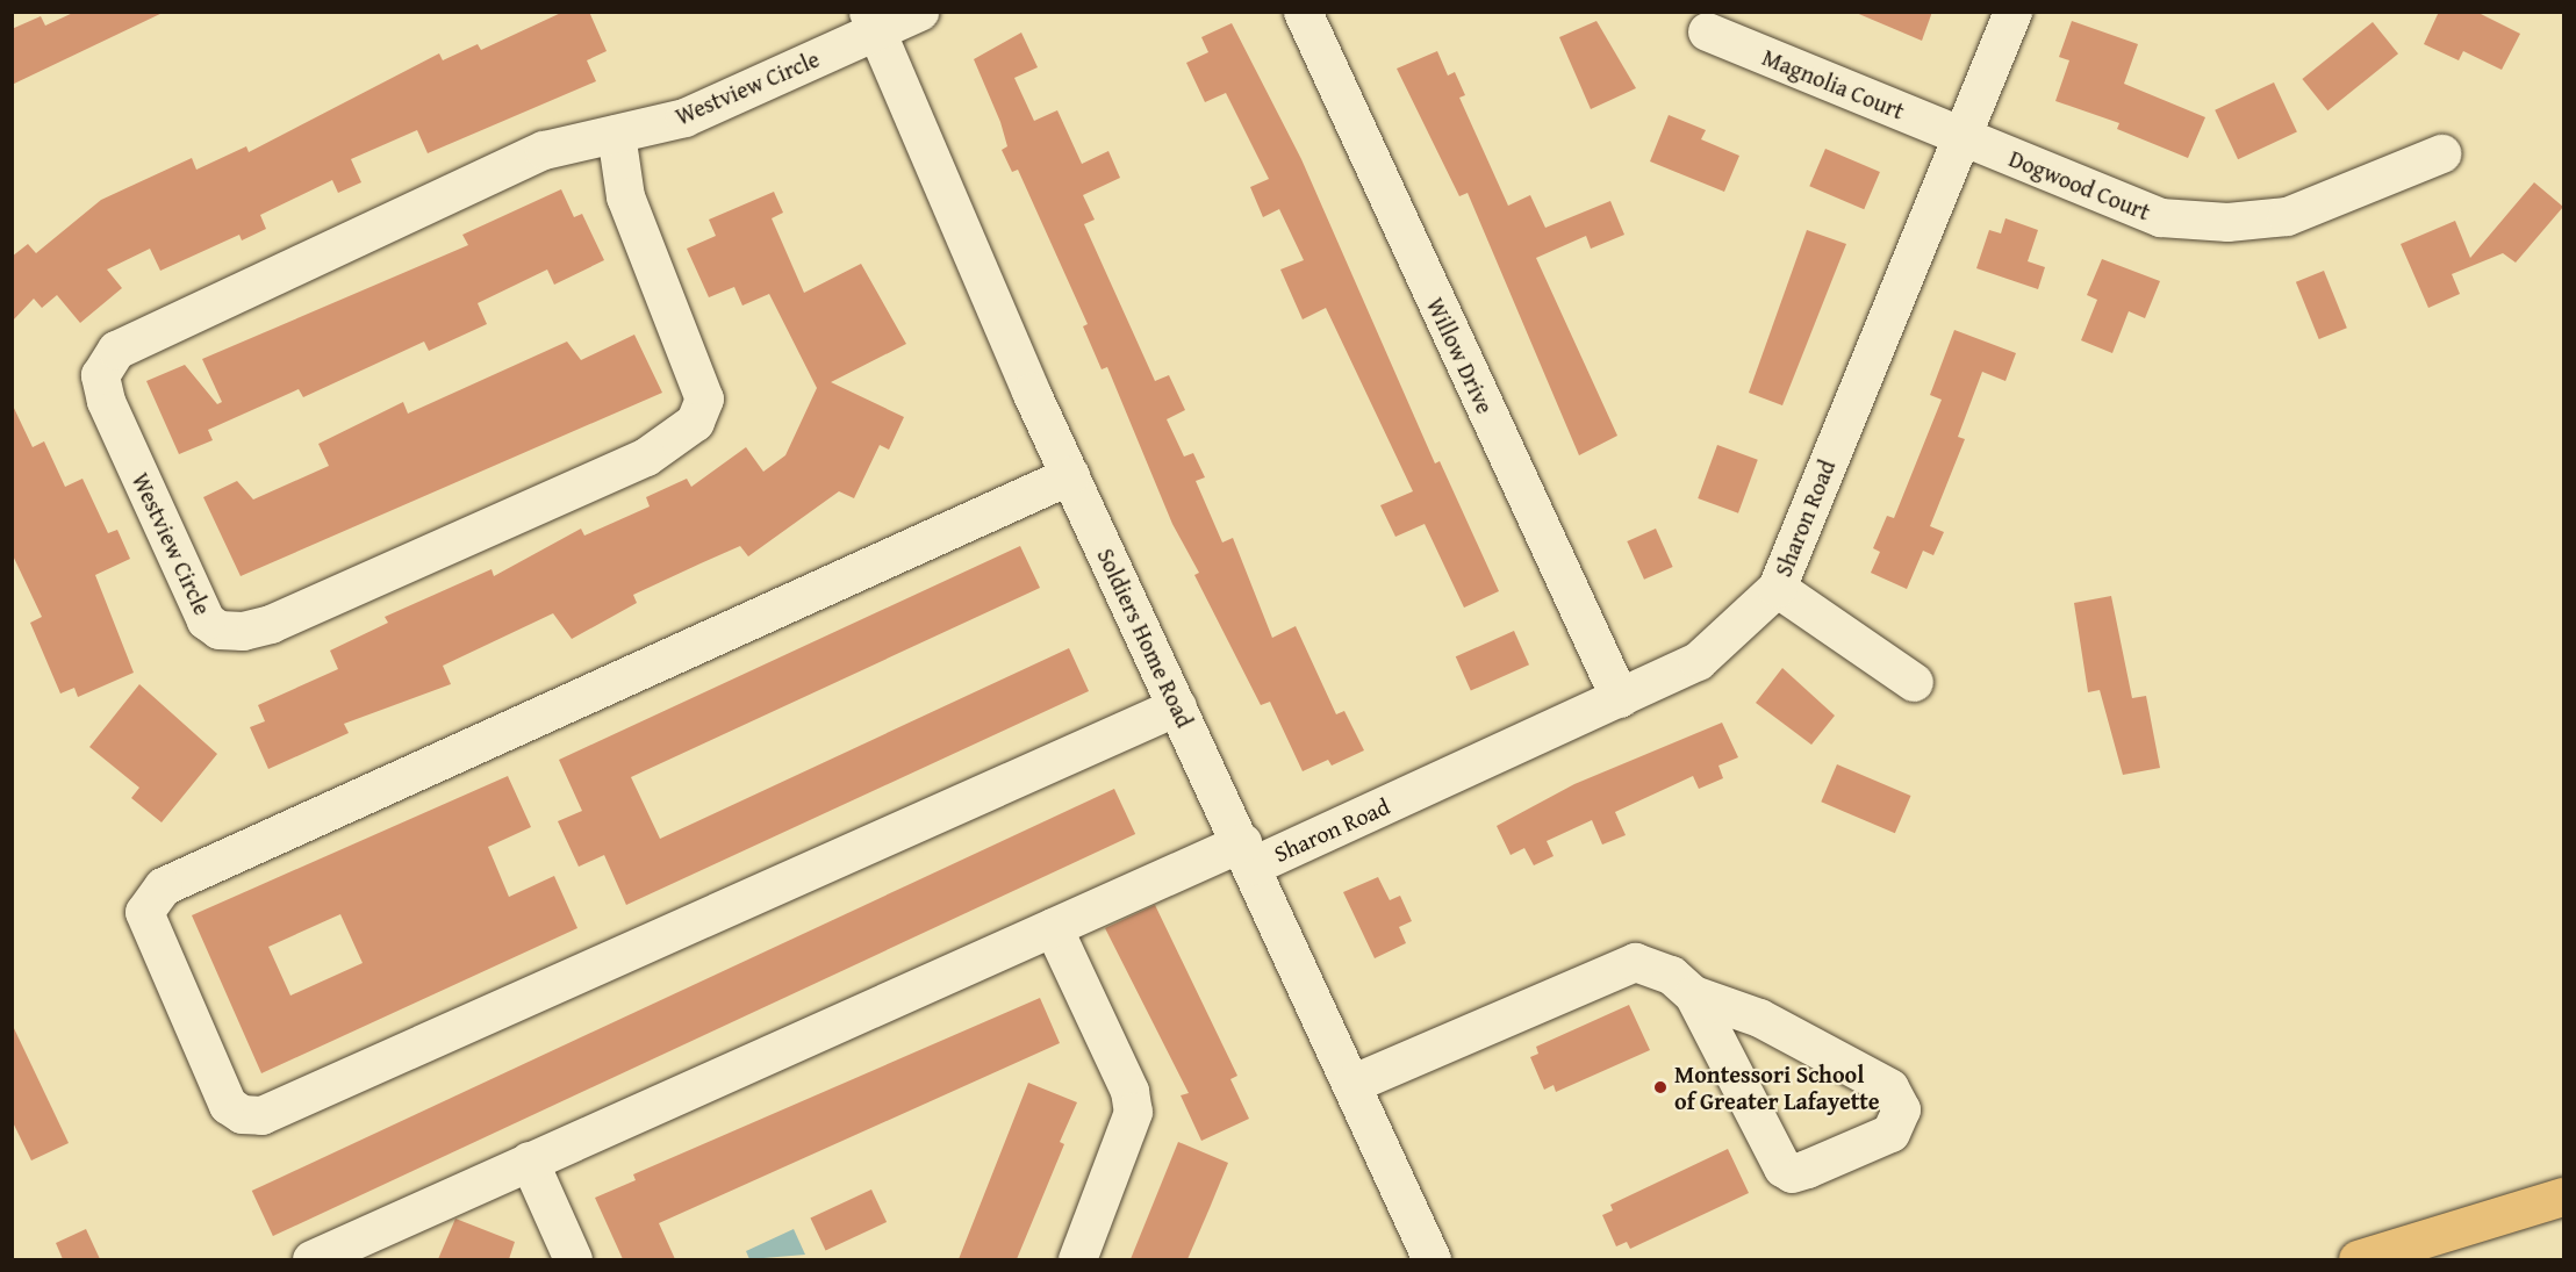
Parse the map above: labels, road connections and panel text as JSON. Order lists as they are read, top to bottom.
{
  "streets": {
    "street": [
      "Magnolia Court",
      "Westview Circle",
      "Dogwood Court",
      "Willow Drive",
      "Sharon Road",
      "Soldiers Home Road"
    ]
  },
  "crossings": [
    ["Magnolia Court", "Dogwood Court"],
    ["Magnolia Court", "Sharon Road"],
    ["Westview Circle", "Soldiers Home Road"],
    ["Dogwood Court", "Sharon Road"],
    ["Willow Drive", "Sharon Road"],
    ["Sharon Road", "Soldiers Home Road"]
  ],
  "places": ["Montessori School of Greater Lafayette"]
}
